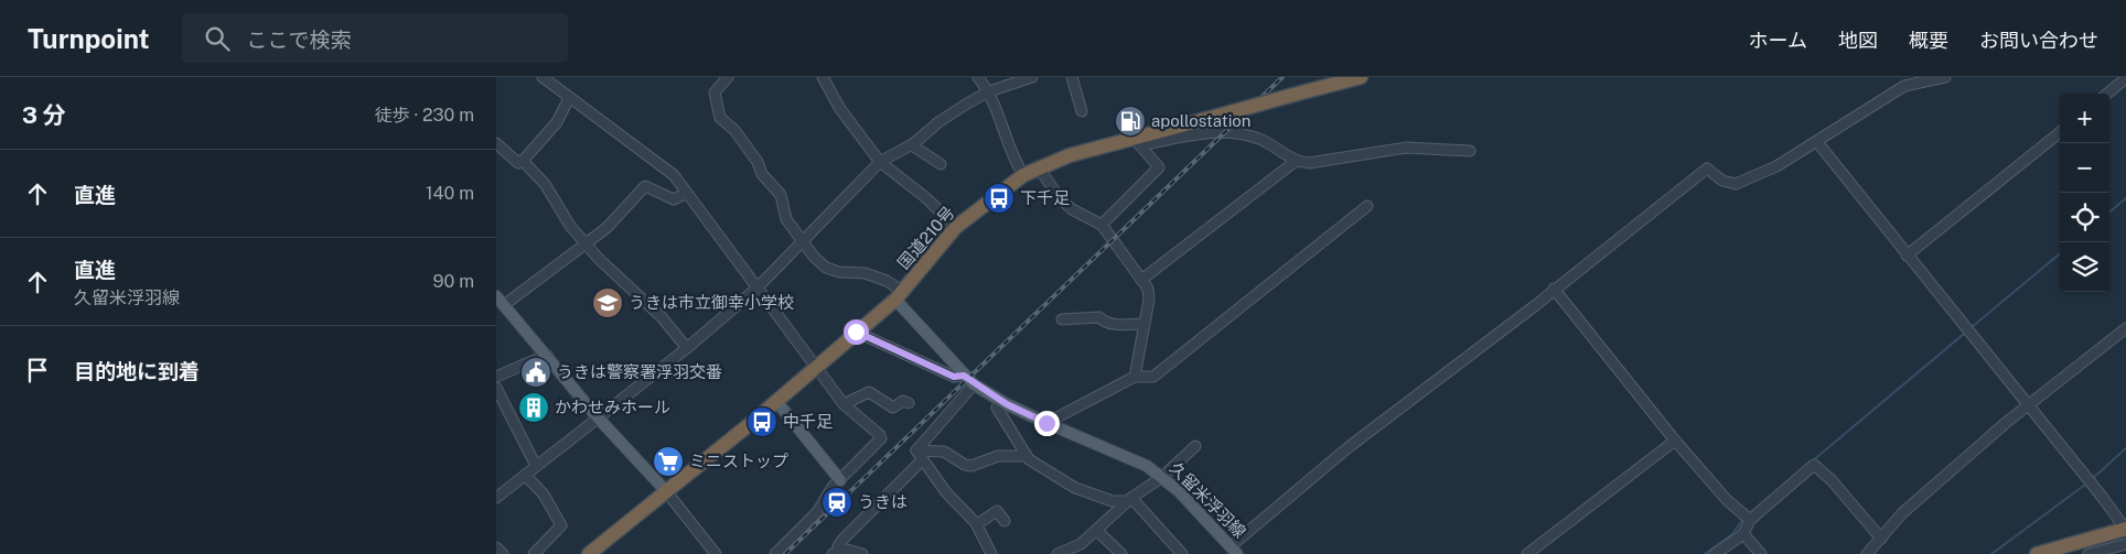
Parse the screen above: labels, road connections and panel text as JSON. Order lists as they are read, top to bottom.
{
  "streets": {
    "highway": ["国道210号"],
    "main road": ["久留米浮羽線"]
  },
  "crossings": [
    ["国道210号", "久留米浮羽線"]
  ],
  "places": {
    "fuel station": ["apollostation"],
    "bus stop": ["下千足", "中千足"],
    "school or university": ["うきは市立御幸小学校"],
    "public building": ["うきは警察署浮羽交番"],
    "building": ["かわせみホール"],
    "supermarket": ["ミニストップ"],
    "station": ["うきは"]
  },
  "page": {
    "header": "Turnpoint",
    "search": "ここで検索",
    "nav": [
      "ホーム",
      "地図",
      "概要",
      "お問い合わせ"
    ],
    "heading": ["3 分", "徒歩 · 230 m"],
    "map_buttons": ["+", "−"],
    "list": [
      ["直進", "140 m"],
      ["直進", "久留米浮羽線", "90 m"],
      "目的地に到着"
    ]
  }
}
